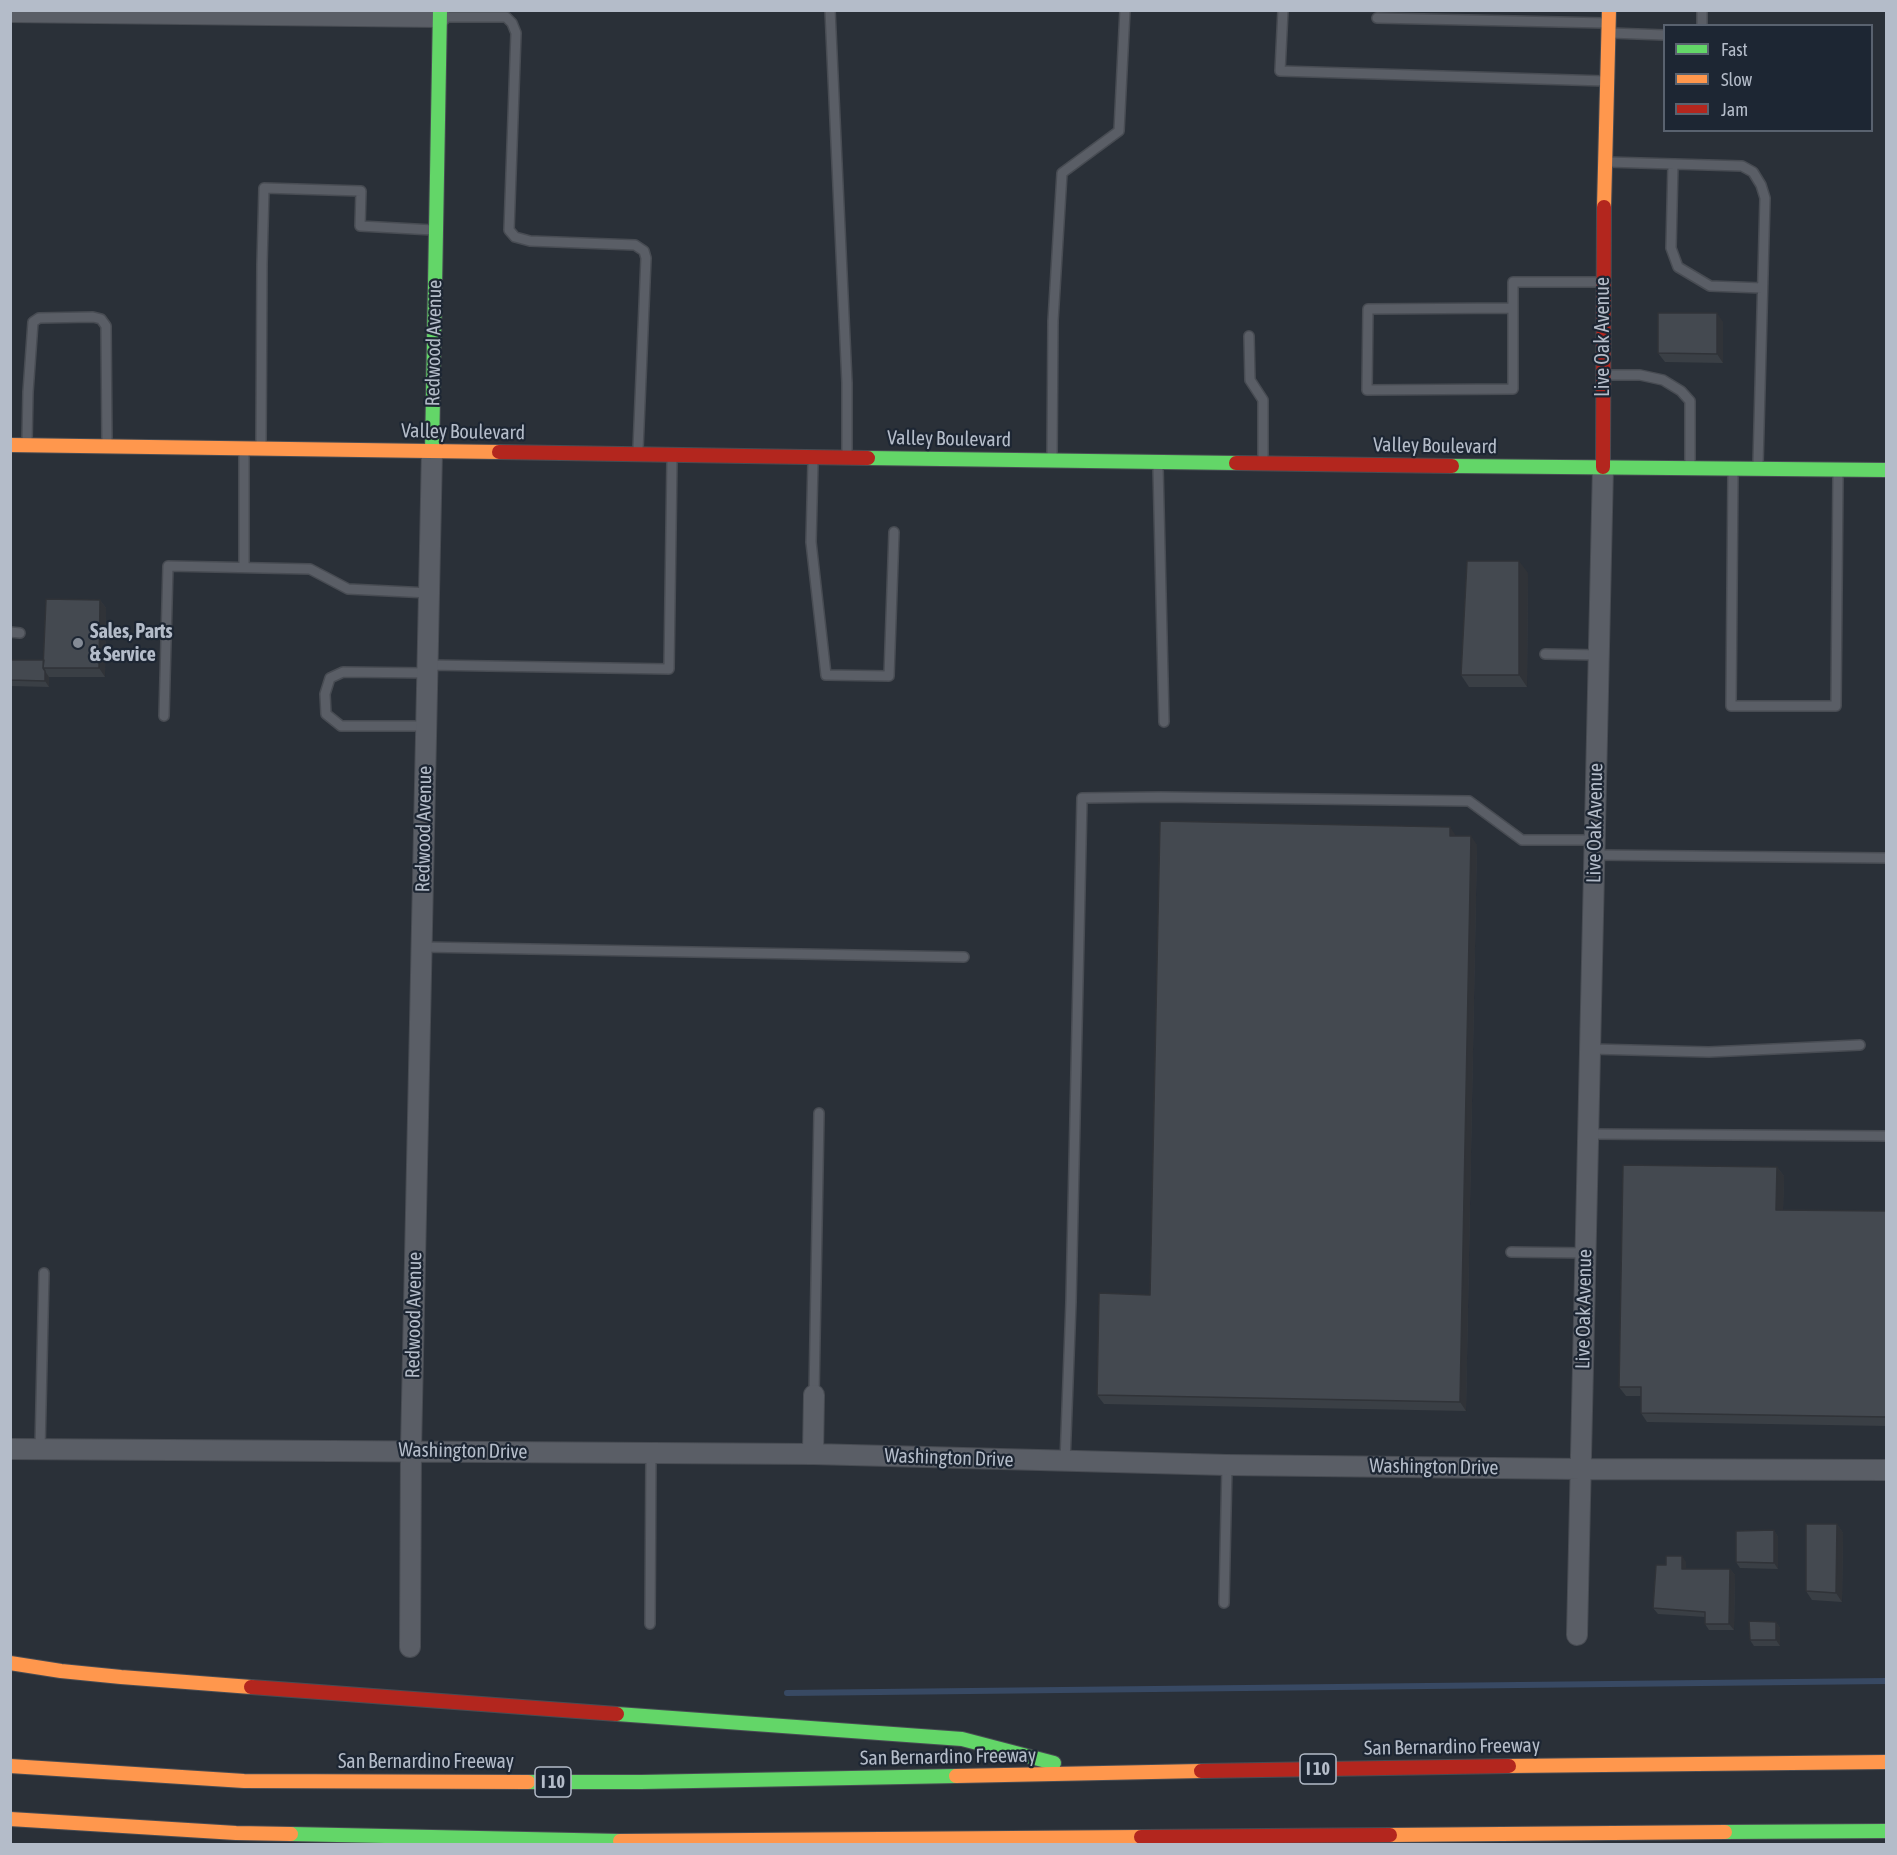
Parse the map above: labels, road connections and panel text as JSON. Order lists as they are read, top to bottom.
{
  "streets": {
    "main road": [
      "Live Oak Avenue",
      "Redwood Avenue",
      "Valley Boulevard",
      "San Bernardino Freeway",
      "I 10"
    ],
    "street": ["Washington Drive"]
  },
  "crossings": [
    ["Live Oak Avenue", "Valley Boulevard"],
    ["Live Oak Avenue", "Washington Drive"],
    ["Redwood Avenue", "Valley Boulevard"],
    ["Redwood Avenue", "Washington Drive"]
  ],
  "places": ["Sales, Parts & Service"],
  "legend": ["Fast", "Slow", "Jam"]
}
